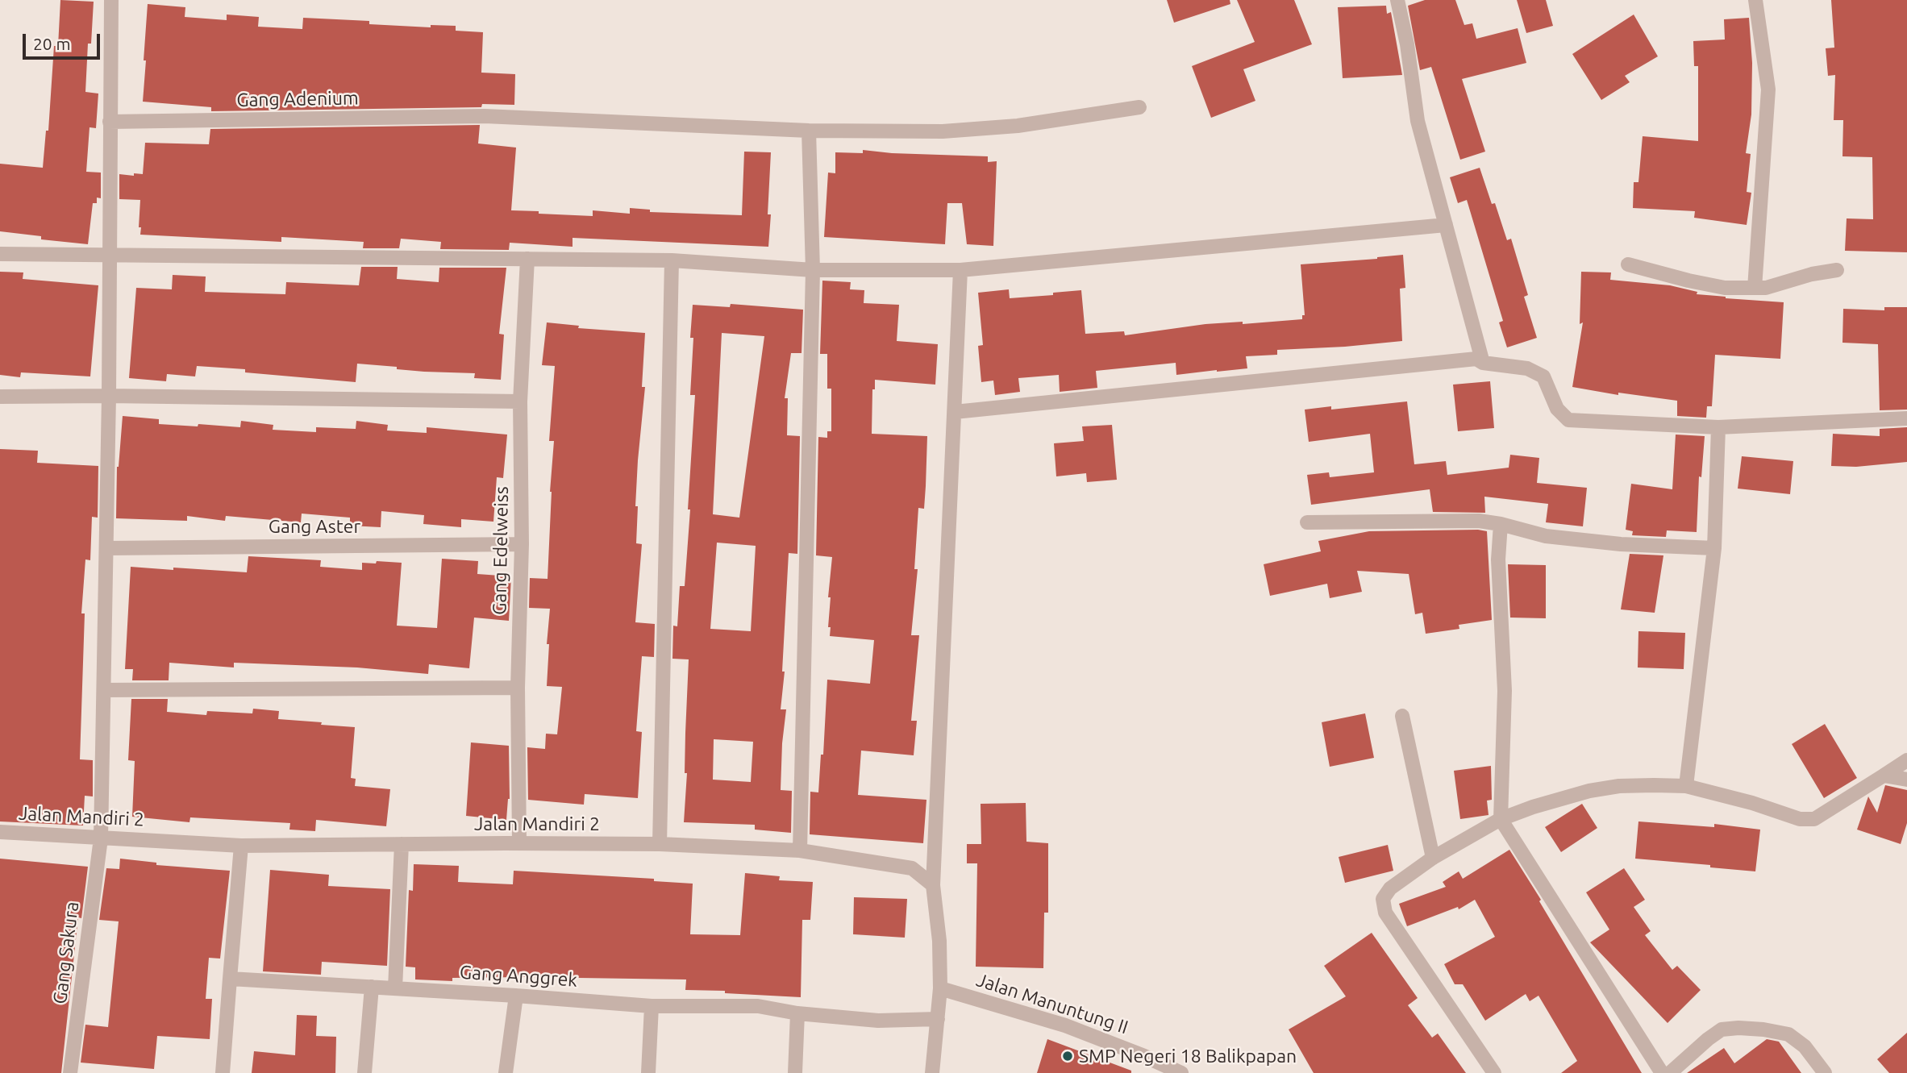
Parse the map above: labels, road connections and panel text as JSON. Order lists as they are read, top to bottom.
{
  "streets": {
    "street": [
      "Gang Adenium",
      "Gang Aster",
      "Gang Edelweiss",
      "Jalan Mandiri 2",
      "Gang Sakura",
      "Gang Anggrek",
      "Jalan Manuntung II"
    ]
  },
  "crossings": [
    ["Gang Adenium", "Gang Sakura"],
    ["Gang Aster", "Gang Edelweiss"],
    ["Gang Aster", "Gang Sakura"],
    ["Gang Edelweiss", "Jalan Mandiri 2"],
    ["Jalan Mandiri 2", "Gang Sakura"]
  ],
  "places": ["SMP Negeri 18 Balikpapan"],
  "scale_bar": "20 m"
}
